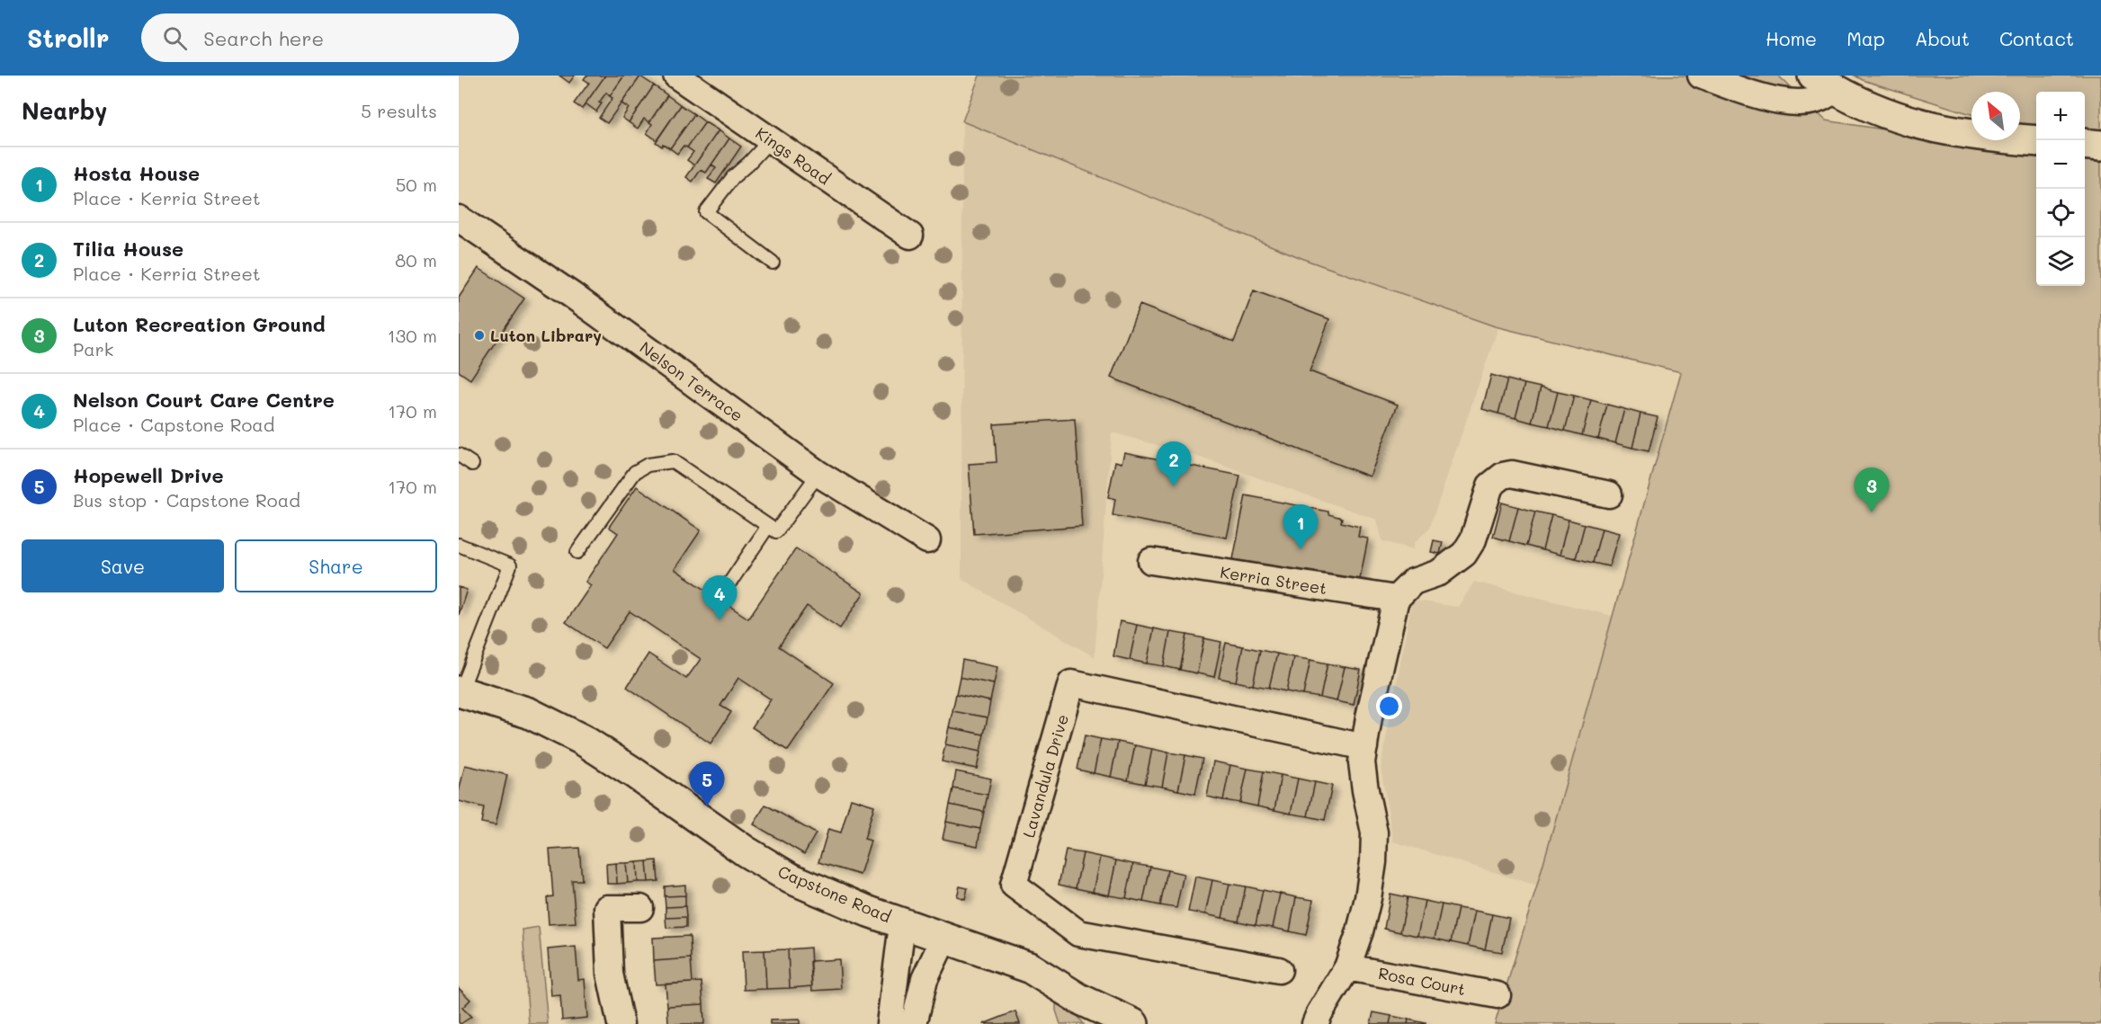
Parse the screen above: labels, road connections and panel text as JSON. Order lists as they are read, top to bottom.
{
  "streets": {
    "street": [
      "Kings Road",
      "Nelson Terrace",
      "Kerria Street",
      "Lavandula Drive",
      "Capstone Road",
      "Rosa Court"
    ]
  },
  "places": ["Luton Library"],
  "north": "top left",
  "page": {
    "header": "Strollr",
    "search": "Search here",
    "nav": [
      "Home",
      "Map",
      "About",
      "Contact"
    ],
    "heading": ["Nearby", "5 results"],
    "map_buttons": ["+", "−"],
    "list": [
      {
        "mark": "1",
        "name": "Hosta House",
        "note": "Place · Kerria Street",
        "value": "50 m"
      },
      {
        "mark": "2",
        "name": "Tilia House",
        "note": "Place · Kerria Street",
        "value": "80 m"
      },
      {
        "mark": "3",
        "name": "Luton Recreation Ground",
        "note": "Park",
        "value": "130 m"
      },
      {
        "mark": "4",
        "name": "Nelson Court Care Centre",
        "note": "Place · Capstone Road",
        "value": "170 m"
      },
      {
        "mark": "5",
        "name": "Hopewell Drive",
        "note": "Bus stop · Capstone Road",
        "value": "170 m"
      }
    ],
    "pins": [
      "2",
      "3",
      "1",
      "4",
      "5"
    ],
    "buttons": ["Save", "Share"]
  }
}
